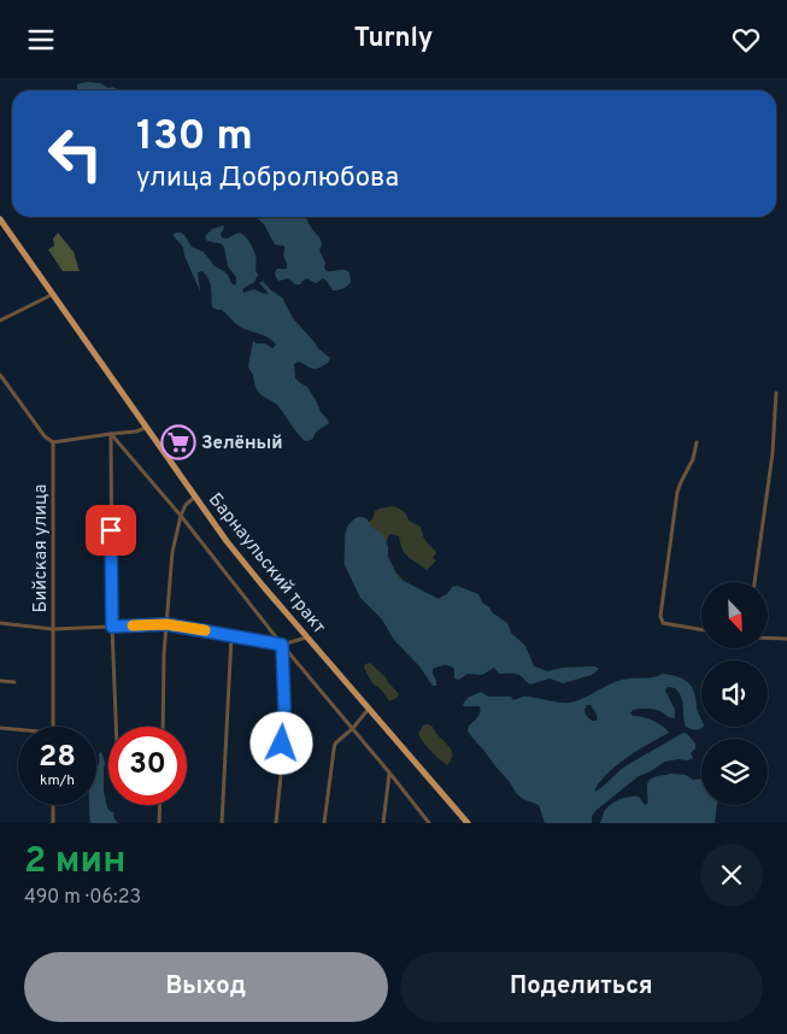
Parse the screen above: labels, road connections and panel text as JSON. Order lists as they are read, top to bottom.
{
  "streets": {
    "main road": ["Барнаульский тракт"],
    "street": ["Бийская улица"]
  },
  "places": {
    "supermarket": ["Зелёный"]
  },
  "north": "bottom right",
  "page": {
    "header": "Turnly",
    "turn": ["130 m", "улица Добролюбова"],
    "speed": "28 km/h",
    "limit": "30",
    "heading": ["2 мин", "490 m · 06:23"],
    "buttons": ["Выход", "Поделиться"]
  }
}
